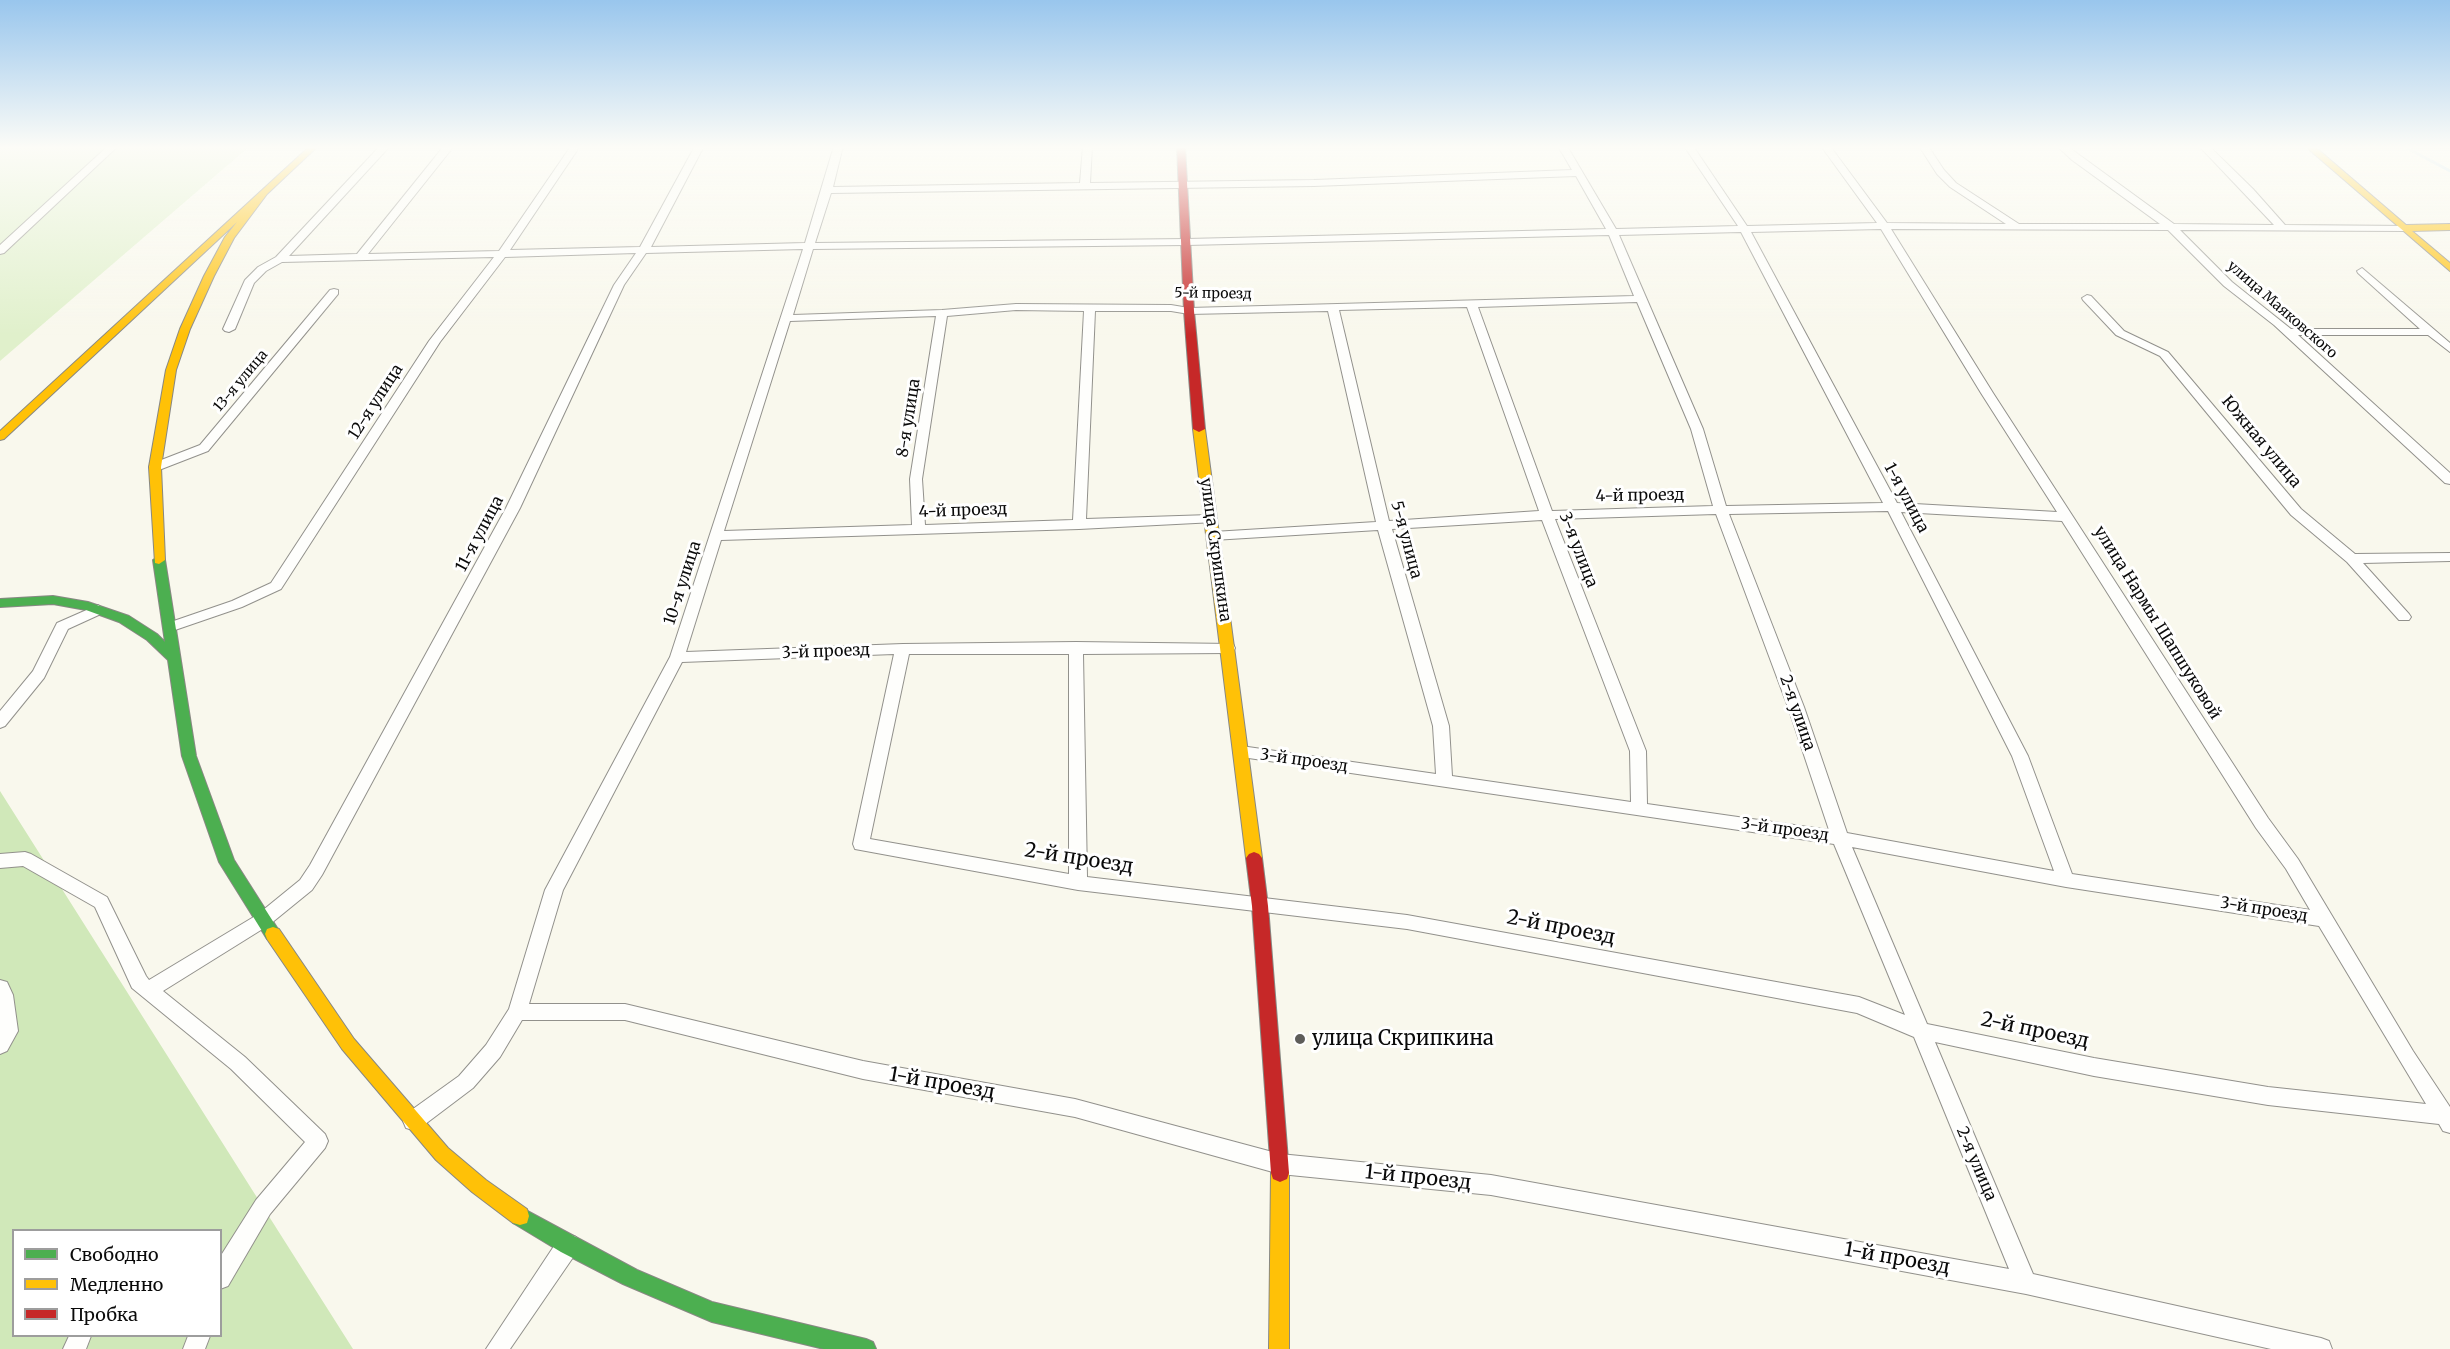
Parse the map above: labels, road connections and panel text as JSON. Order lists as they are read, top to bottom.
{
  "streets": {
    "main road": ["улица Скрипкина"],
    "street": [
      "5-й проезд",
      "улица Маяковского",
      "13-я улица",
      "12-я улица",
      "8-я улица",
      "Южная улица",
      "4-й проезд",
      "1-я улица",
      "11-я улица",
      "5-я улица",
      "3-я улица",
      "10-я улица",
      "улица Нармы Шапшуковой",
      "3-й проезд",
      "2-я улица",
      "2-й проезд",
      "1-й проезд"
    ]
  },
  "crossings": [
    ["5-й проезд", "8-я улица"],
    ["5-й проезд", "5-я улица"],
    ["5-й проезд", "улица Скрипкина"],
    ["5-й проезд", "3-я улица"],
    ["5-й проезд", "10-я улица"],
    ["5-й проезд", "2-я улица"],
    ["8-я улица", "4-й проезд"],
    ["4-й проезд", "1-я улица"],
    ["4-й проезд", "5-я улица"],
    ["4-й проезд", "улица Скрипкина"],
    ["4-й проезд", "3-я улица"],
    ["4-й проезд", "10-я улица"],
    ["4-й проезд", "улица Нармы Шапшуковой"],
    ["4-й проезд", "2-я улица"],
    ["1-я улица", "3-й проезд"],
    ["5-я улица", "3-й проезд"],
    ["улица Скрипкина", "3-й проезд"],
    ["улица Скрипкина", "2-й проезд"],
    ["улица Скрипкина", "1-й проезд"],
    ["3-я улица", "3-й проезд"],
    ["10-я улица", "3-й проезд"],
    ["10-я улица", "1-й проезд"],
    ["улица Нармы Шапшуковой", "3-й проезд"],
    ["улица Нармы Шапшуковой", "2-й проезд"],
    ["3-й проезд", "2-я улица"],
    ["3-й проезд", "2-й проезд"],
    ["2-я улица", "2-й проезд"],
    ["2-я улица", "1-й проезд"]
  ],
  "places": ["улица Скрипкина"],
  "legend": ["Свободно", "Медленно", "Пробка"]
}
